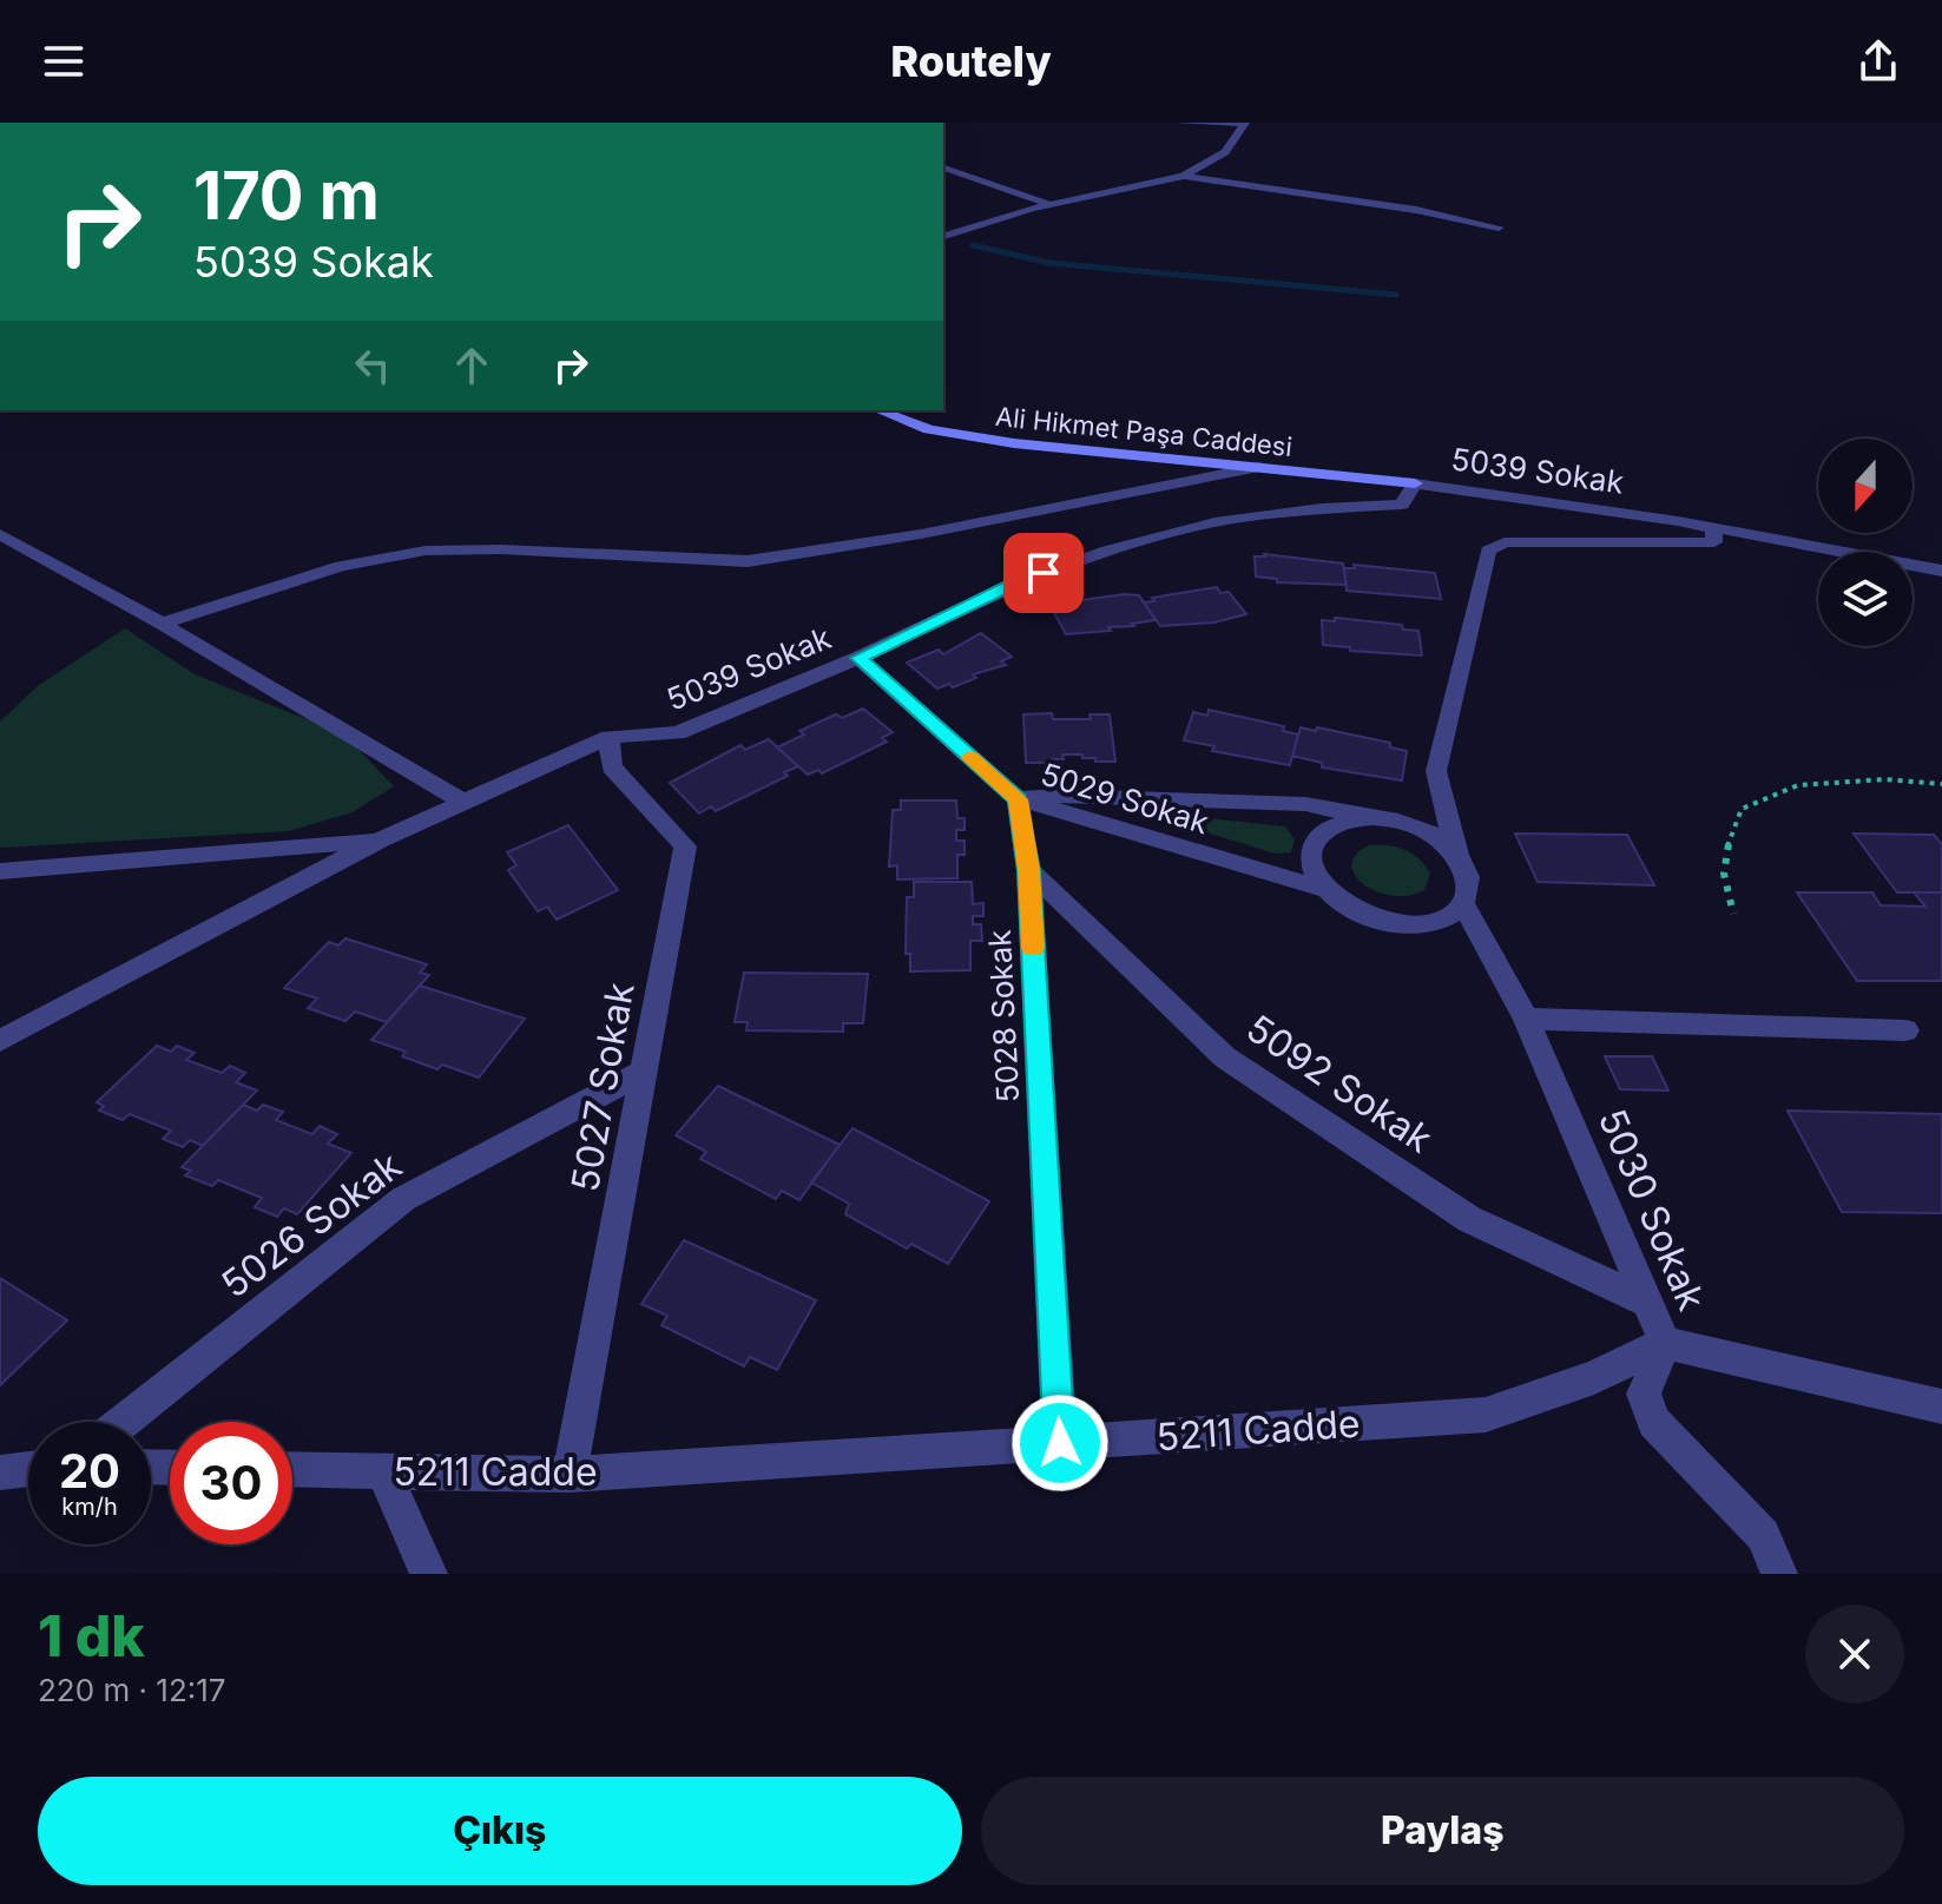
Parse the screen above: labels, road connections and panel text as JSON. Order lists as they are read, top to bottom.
{
  "streets": {
    "main road": ["Ali Hikmet Paşa Caddesi"],
    "street": [
      "5039 Sokak",
      "5029 Sokak",
      "5028 Sokak",
      "5092 Sokak",
      "5027 Sokak",
      "5030 Sokak",
      "5026 Sokak",
      "5211 Cadde"
    ]
  },
  "crossings": [
    ["Ali Hikmet Paşa Caddesi", "5039 Sokak"],
    ["5039 Sokak", "5027 Sokak"],
    ["5029 Sokak", "5028 Sokak"],
    ["5029 Sokak", "5030 Sokak"],
    ["5028 Sokak", "5092 Sokak"],
    ["5028 Sokak", "5211 Cadde"],
    ["5092 Sokak", "5030 Sokak"],
    ["5027 Sokak", "5026 Sokak"],
    ["5027 Sokak", "5211 Cadde"],
    ["5030 Sokak", "5211 Cadde"]
  ],
  "north": "bottom",
  "page": {
    "header": "Routely",
    "turn": ["170 m", "5039 Sokak"],
    "speed": "20 km/h",
    "limit": "30",
    "heading": ["1 dk", "220 m · 12:17"],
    "buttons": ["Çıkış", "Paylaş"]
  }
}
